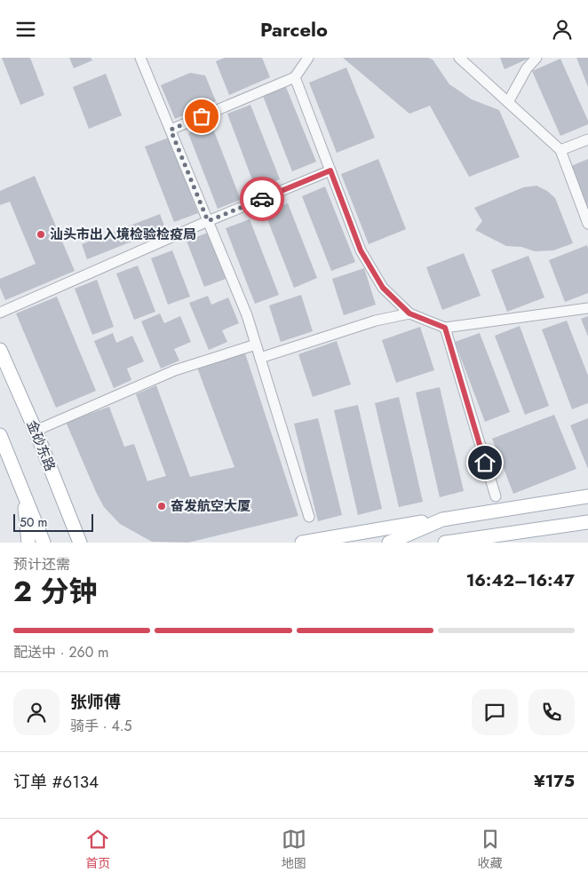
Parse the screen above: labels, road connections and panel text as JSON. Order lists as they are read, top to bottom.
{
  "streets": {
    "main road": ["金砂东路"]
  },
  "places": ["汕头市出入境检验检疫局", "奋发航空大厦"],
  "scale_bar": "50 m",
  "page": {
    "header": "Parcelo",
    "scale": "50 m",
    "heading": ["2 分钟", "预计还需", "16:42–16:47"],
    "panel": [
      "张师傅",
      "骑手 · 4.5",
      "订单 #6134",
      "¥175"
    ],
    "bar": "配送中 · 260 m",
    "tabs": ["首页", "地图", "收藏"]
  }
}
